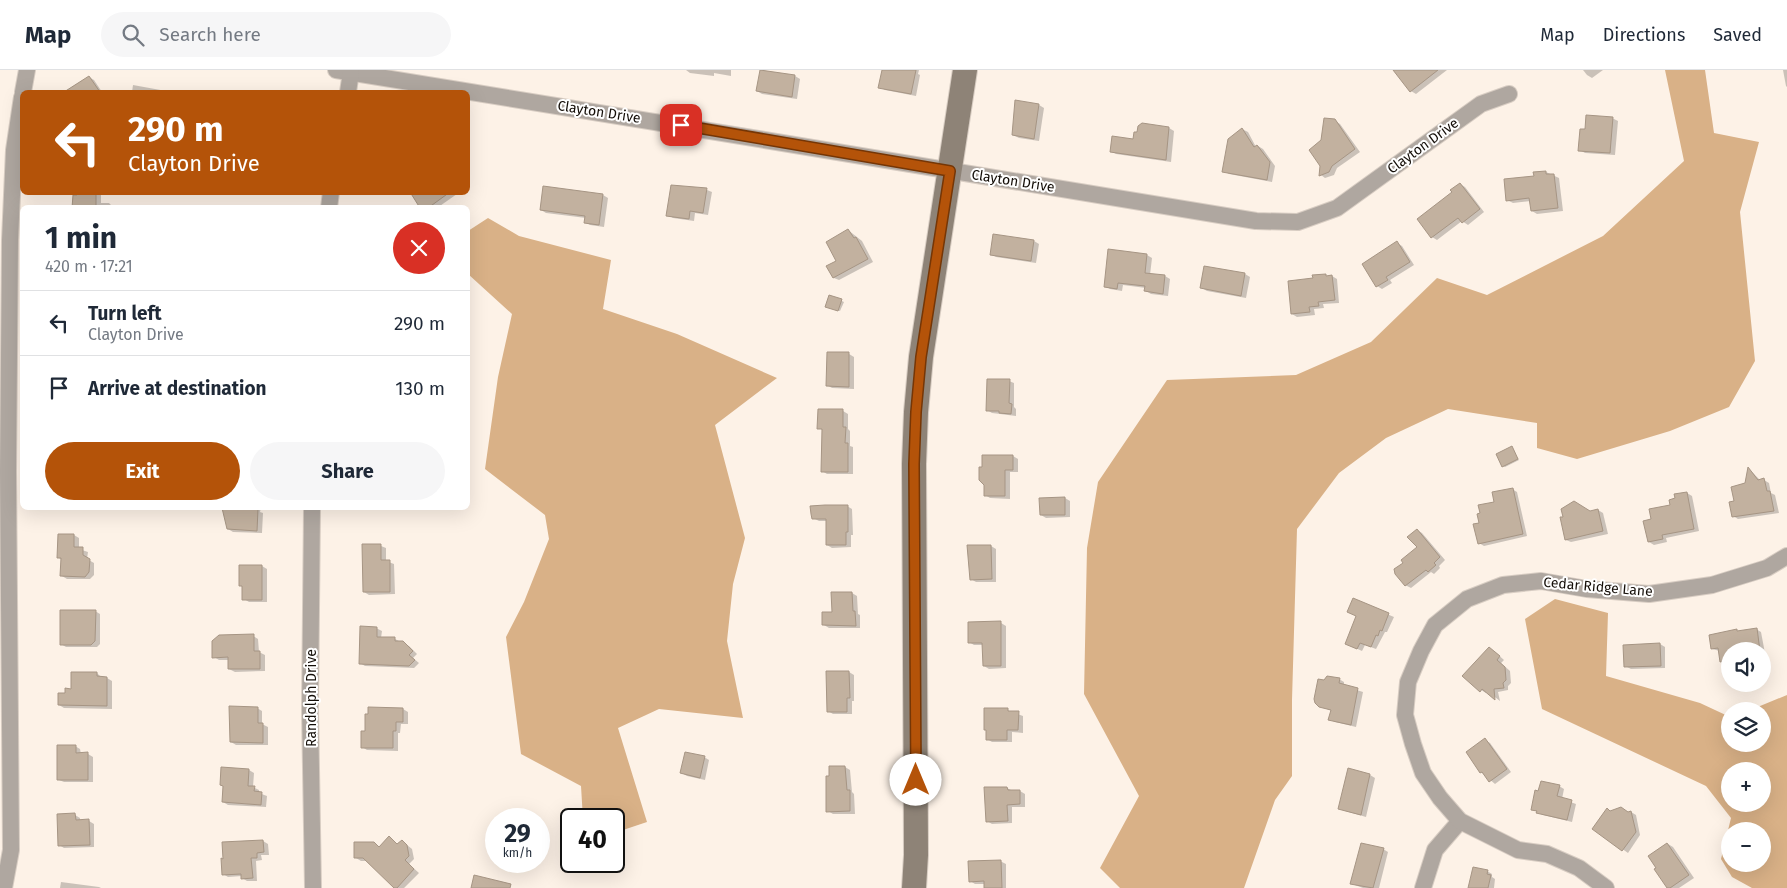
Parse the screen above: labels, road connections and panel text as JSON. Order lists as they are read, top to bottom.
{
  "streets": {
    "street": ["Clayton Drive", "Cedar Ridge Lane", "Randolph Drive"]
  },
  "page": {
    "header": "Map",
    "search": "Search here",
    "nav": ["Map", "Directions", "Saved"],
    "turn": ["290 m", "Clayton Drive"],
    "heading": ["1 min", "420 m · 17:21"],
    "list": [
      {
        "name": "Turn left",
        "note": "Clayton Drive",
        "value": "290 m"
      },
      {
        "name": "Arrive at destination",
        "value": "130 m"
      }
    ],
    "buttons": ["Exit", "Share"],
    "map_buttons": ["+", "−"],
    "speed": "29 km/h",
    "limit": "40"
  }
}
